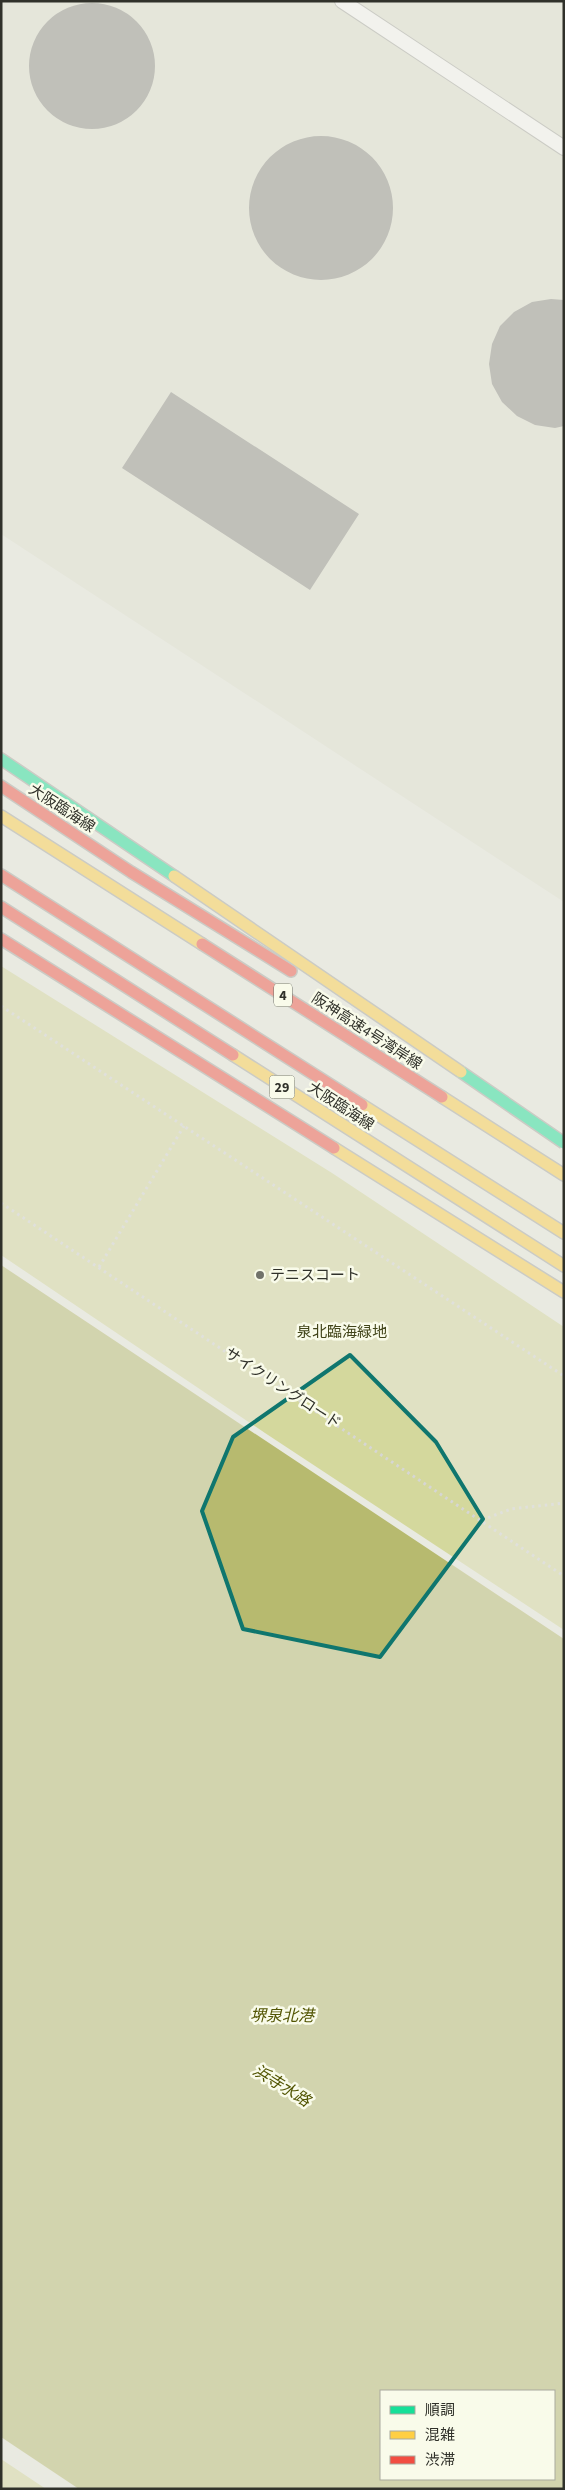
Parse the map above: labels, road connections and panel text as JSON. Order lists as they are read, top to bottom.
{
  "streets": {
    "main road": [
      "大阪臨海線",
      "4",
      "阪神高速4号湾岸線",
      "29"
    ],
    "path": ["サイクリングロード"]
  },
  "crossings": [
    ["大阪臨海線", "4"]
  ],
  "water": ["堺泉北港", "浜寺水路"],
  "parks": ["泉北臨海緑地"],
  "places": ["テニスコート"],
  "legend": ["順調", "混雑", "渋滞"]
}
